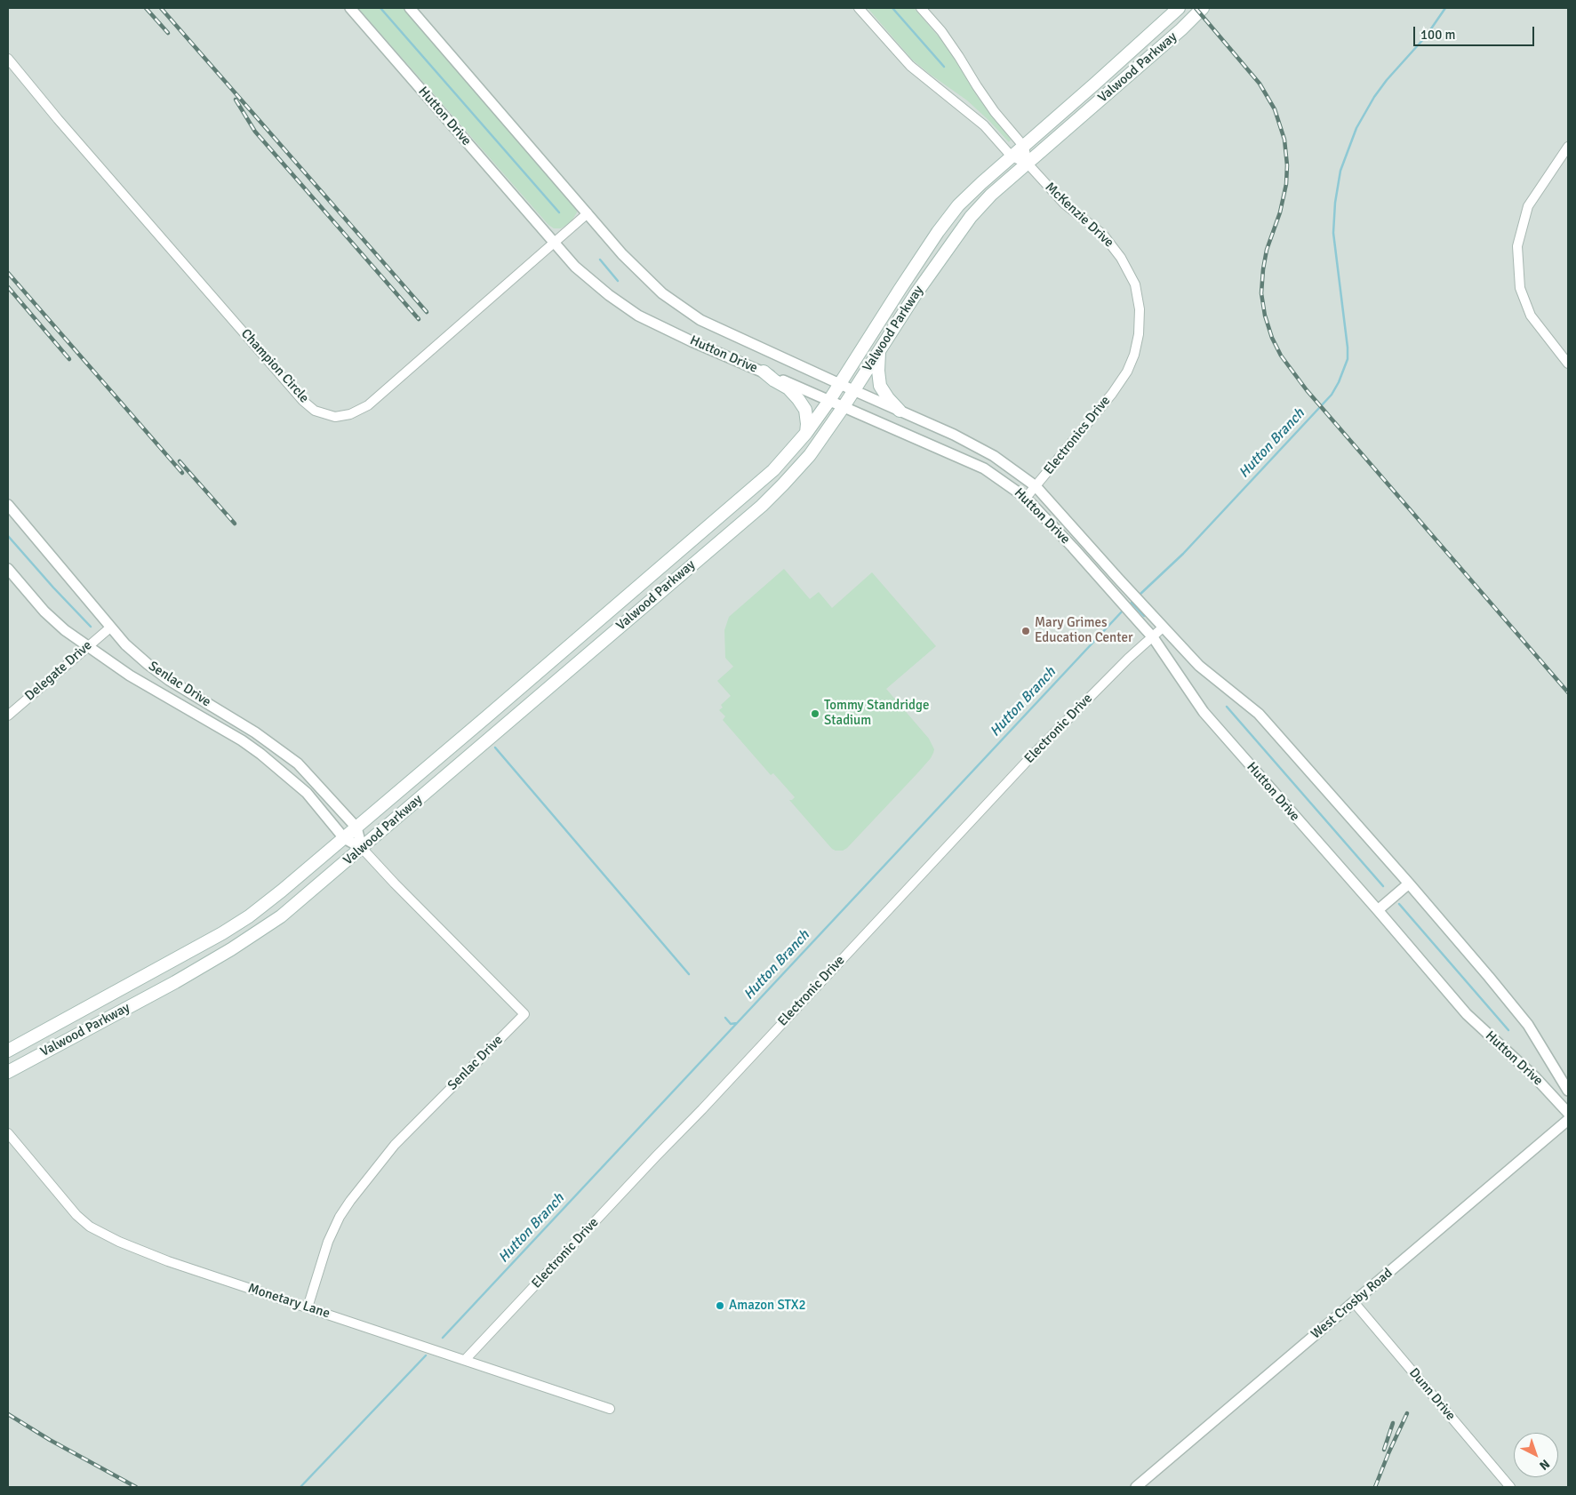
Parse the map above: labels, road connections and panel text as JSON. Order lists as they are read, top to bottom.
{
  "streets": {
    "main road": ["Valwood Parkway"],
    "street": [
      "Hutton Drive",
      "McKenzie Drive",
      "Champion Circle",
      "Electronics Drive",
      "Delegate Drive",
      "Senlac Drive",
      "Electronic Drive",
      "Monetary Lane",
      "West Crosby Road",
      "Dunn Drive"
    ]
  },
  "crossings": [
    ["Valwood Parkway", "Hutton Drive"],
    ["Valwood Parkway", "McKenzie Drive"],
    ["Valwood Parkway", "Senlac Drive"],
    ["Hutton Drive", "Champion Circle"],
    ["Hutton Drive", "Electronics Drive"],
    ["Hutton Drive", "Electronic Drive"],
    ["McKenzie Drive", "Electronics Drive"],
    ["Delegate Drive", "Senlac Drive"],
    ["Senlac Drive", "Monetary Lane"],
    ["Electronic Drive", "Monetary Lane"],
    ["West Crosby Road", "Dunn Drive"]
  ],
  "water": ["Hutton Branch"],
  "places": ["Mary Grimes Education Center", "Tommy Standridge Stadium", "Amazon STX2"],
  "scale_bar": "100 m",
  "north": "bottom right"
}
